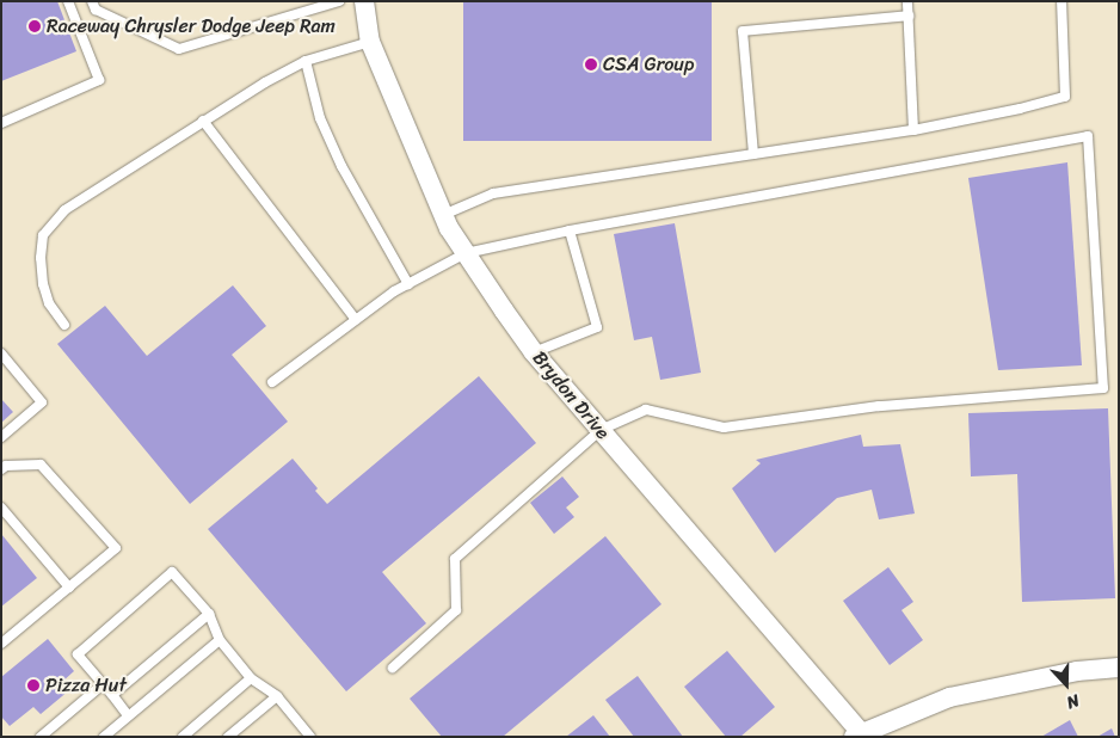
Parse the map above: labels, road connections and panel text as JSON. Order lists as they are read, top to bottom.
{
  "streets": {
    "street": ["Brydon Drive"]
  },
  "places": ["Raceway Chrysler Dodge Jeep Ram", "CSA Group", "Pizza Hut"],
  "north": "bottom"
}
